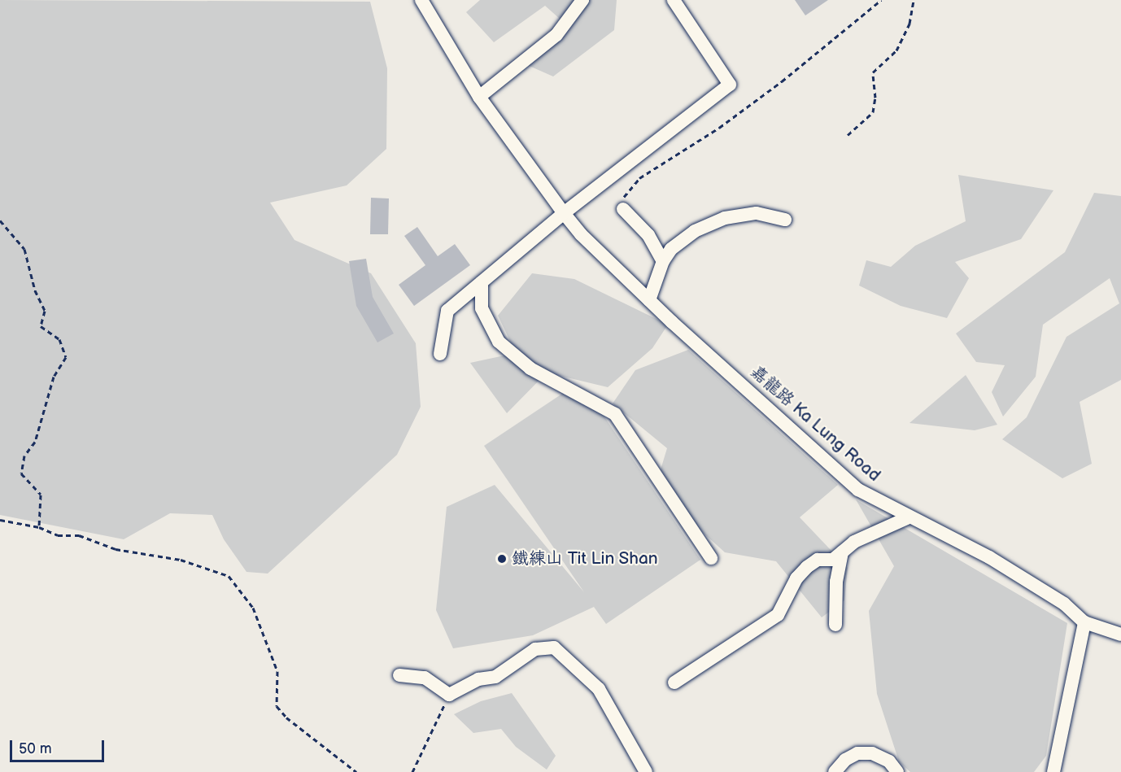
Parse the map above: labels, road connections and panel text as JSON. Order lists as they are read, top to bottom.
{
  "streets": {
    "street": ["嘉龍路 Ka Lung Road"]
  },
  "places": ["鐵練山 Tit Lin Shan"],
  "scale_bar": "50 m"
}
